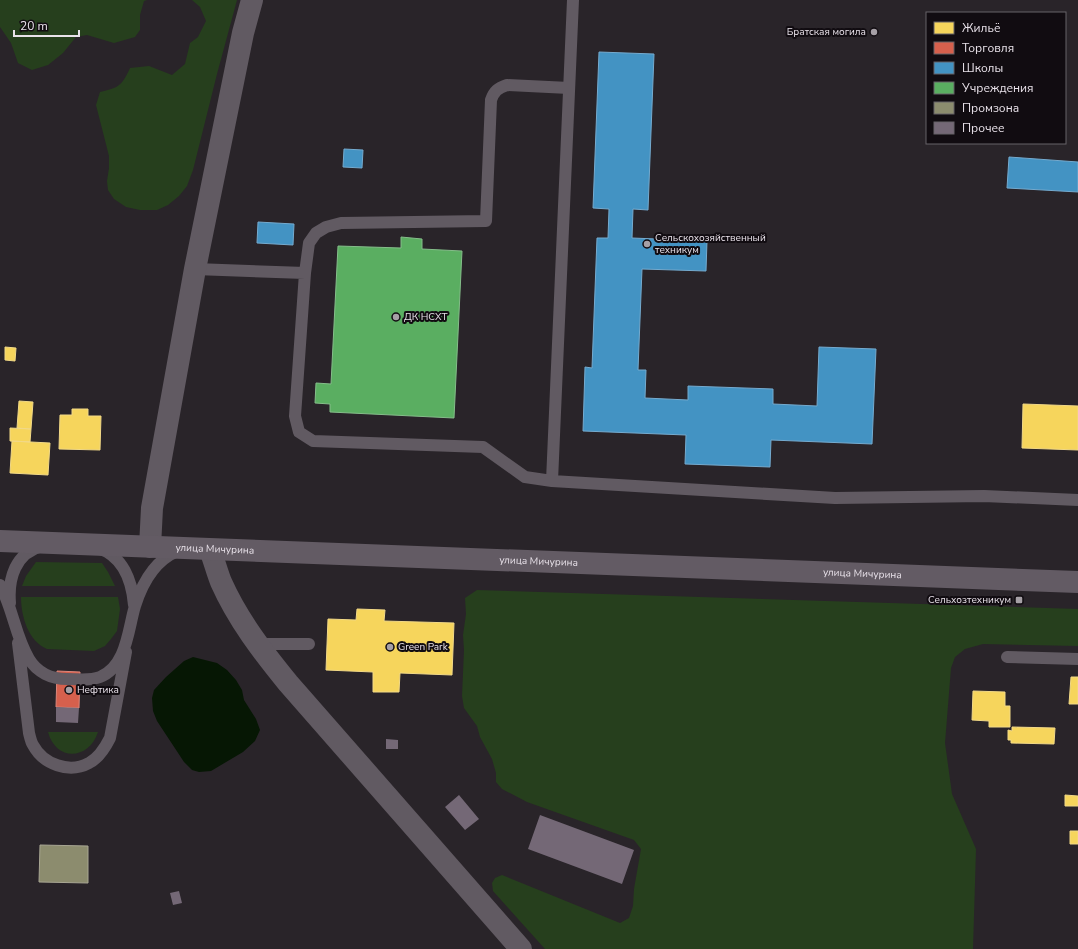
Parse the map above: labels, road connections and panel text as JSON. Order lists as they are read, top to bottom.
{
  "streets": {
    "main road": ["улица Мичурина"]
  },
  "places": {
    "other": [
      "Братская могила",
      "Сельскохозяйственный техникум",
      "ДК НСХТ",
      "Green Park",
      "Нефтика"
    ],
    "transit": ["Сельхозтехникум"]
  },
  "legend": [
    "Жильё",
    "Торговля",
    "Школы",
    "Учреждения",
    "Промзона",
    "Прочее"
  ],
  "scale_bar": "20 m"
}
